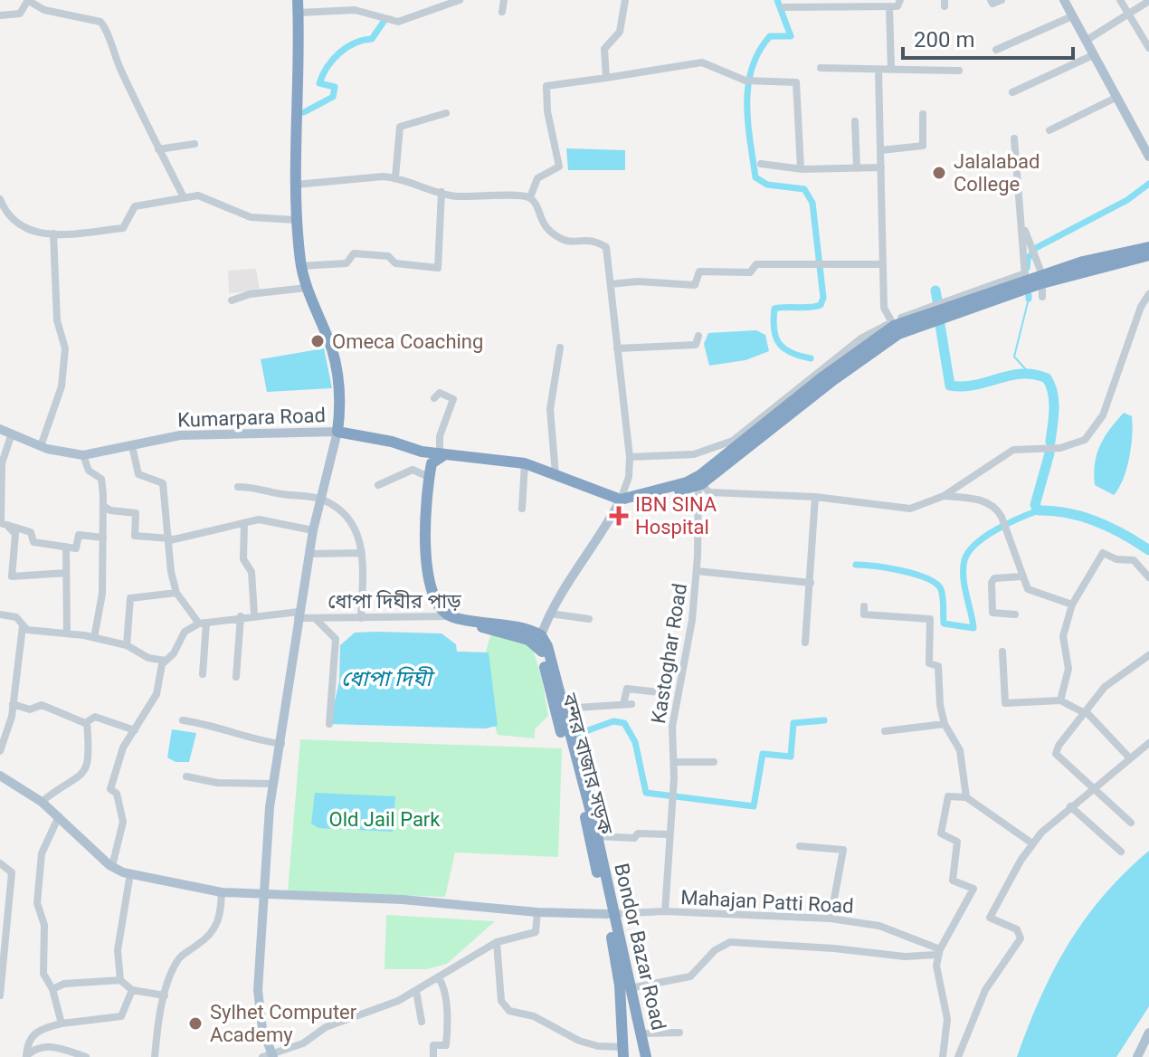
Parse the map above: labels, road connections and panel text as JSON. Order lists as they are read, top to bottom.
{
  "streets": {
    "highway": ["ধোপা দিঘীর পাড়", "বন্দর বাজার সড়ক", "Bondor Bazar Road"],
    "main road": ["Kumarpara Road"],
    "street": ["Kastoghar Road", "Mahajan Patti Road"]
  },
  "crossings": [
    ["ধোপা দিঘীর পাড়", "বন্দর বাজার সড়ক"],
    ["ধোপা দিঘীর পাড়", "Bondor Bazar Road"],
    ["Kastoghar Road", "Mahajan Patti Road"],
    ["বন্দর বাজার সড়ক", "Mahajan Patti Road"],
    ["বন্দর বাজার সড়ক", "Bondor Bazar Road"],
    ["Mahajan Patti Road", "Bondor Bazar Road"]
  ],
  "water": ["ধোপা দিঘী"],
  "parks": ["Old Jail Park"],
  "places": {
    "other": ["Jalalabad College", "Omeca Coaching", "Sylhet Computer Academy"],
    "health": ["IBN SINA Hospital"]
  },
  "scale_bar": "200 m"
}
